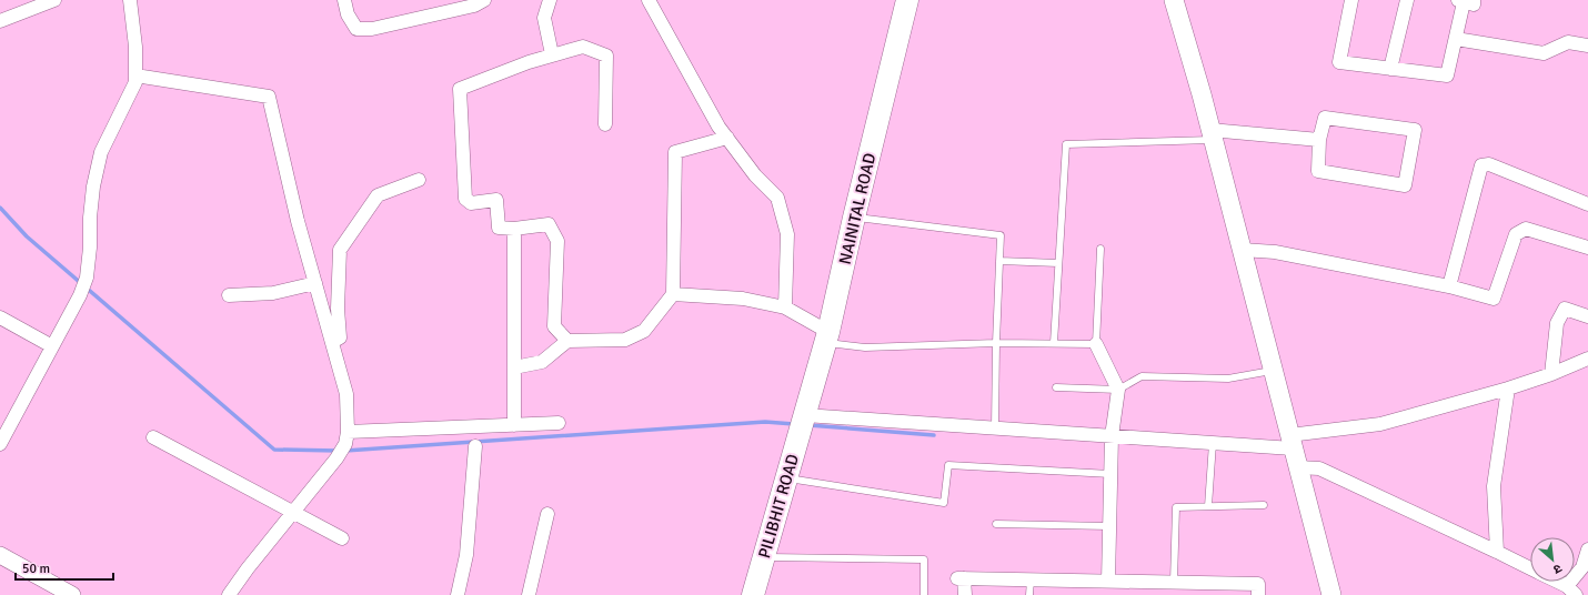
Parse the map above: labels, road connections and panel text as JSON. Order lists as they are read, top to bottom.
{
  "streets": {
    "highway": ["NAINITAL ROAD", "PILIBHIT ROAD"]
  },
  "crossings": [
    ["NAINITAL ROAD", "PILIBHIT ROAD"]
  ],
  "scale_bar": "50 m",
  "north": "bottom right"
}
